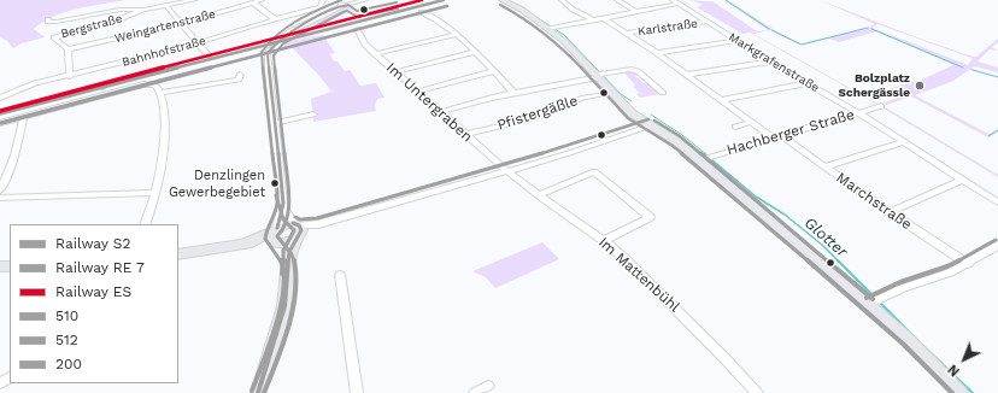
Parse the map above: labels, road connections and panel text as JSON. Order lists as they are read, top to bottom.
{
  "streets": {
    "street": [
      "Bergstraße",
      "Weingartenstraße",
      "Karlstraße",
      "Bahnhofstraße",
      "Markgrafenstraße",
      "Im Untergraben",
      "Pfistergäßle",
      "Hachberger Straße",
      "Marchstraße",
      "Im Mattenbühl"
    ]
  },
  "crossings": [
    ["Bergstraße", "Weingartenstraße"],
    ["Bergstraße", "Bahnhofstraße"],
    ["Karlstraße", "Markgrafenstraße"],
    ["Karlstraße", "Marchstraße"],
    ["Markgrafenstraße", "Hachberger Straße"],
    ["Im Untergraben", "Pfistergäßle"],
    ["Im Untergraben", "Im Mattenbühl"],
    ["Hachberger Straße", "Marchstraße"]
  ],
  "water": ["Glotter"],
  "places": ["Bolzplatz Schergässle", "Denzlingen Gewerbegebiet"],
  "lines": [
    "rail line S2",
    "rail line ES",
    "transit line 200",
    "transit line 510",
    "transit line 512"
  ],
  "legend": [
    "Railway S2",
    "Railway RE 7",
    "Railway ES",
    "510",
    "512",
    "200"
  ],
  "north": "bottom left"
}
